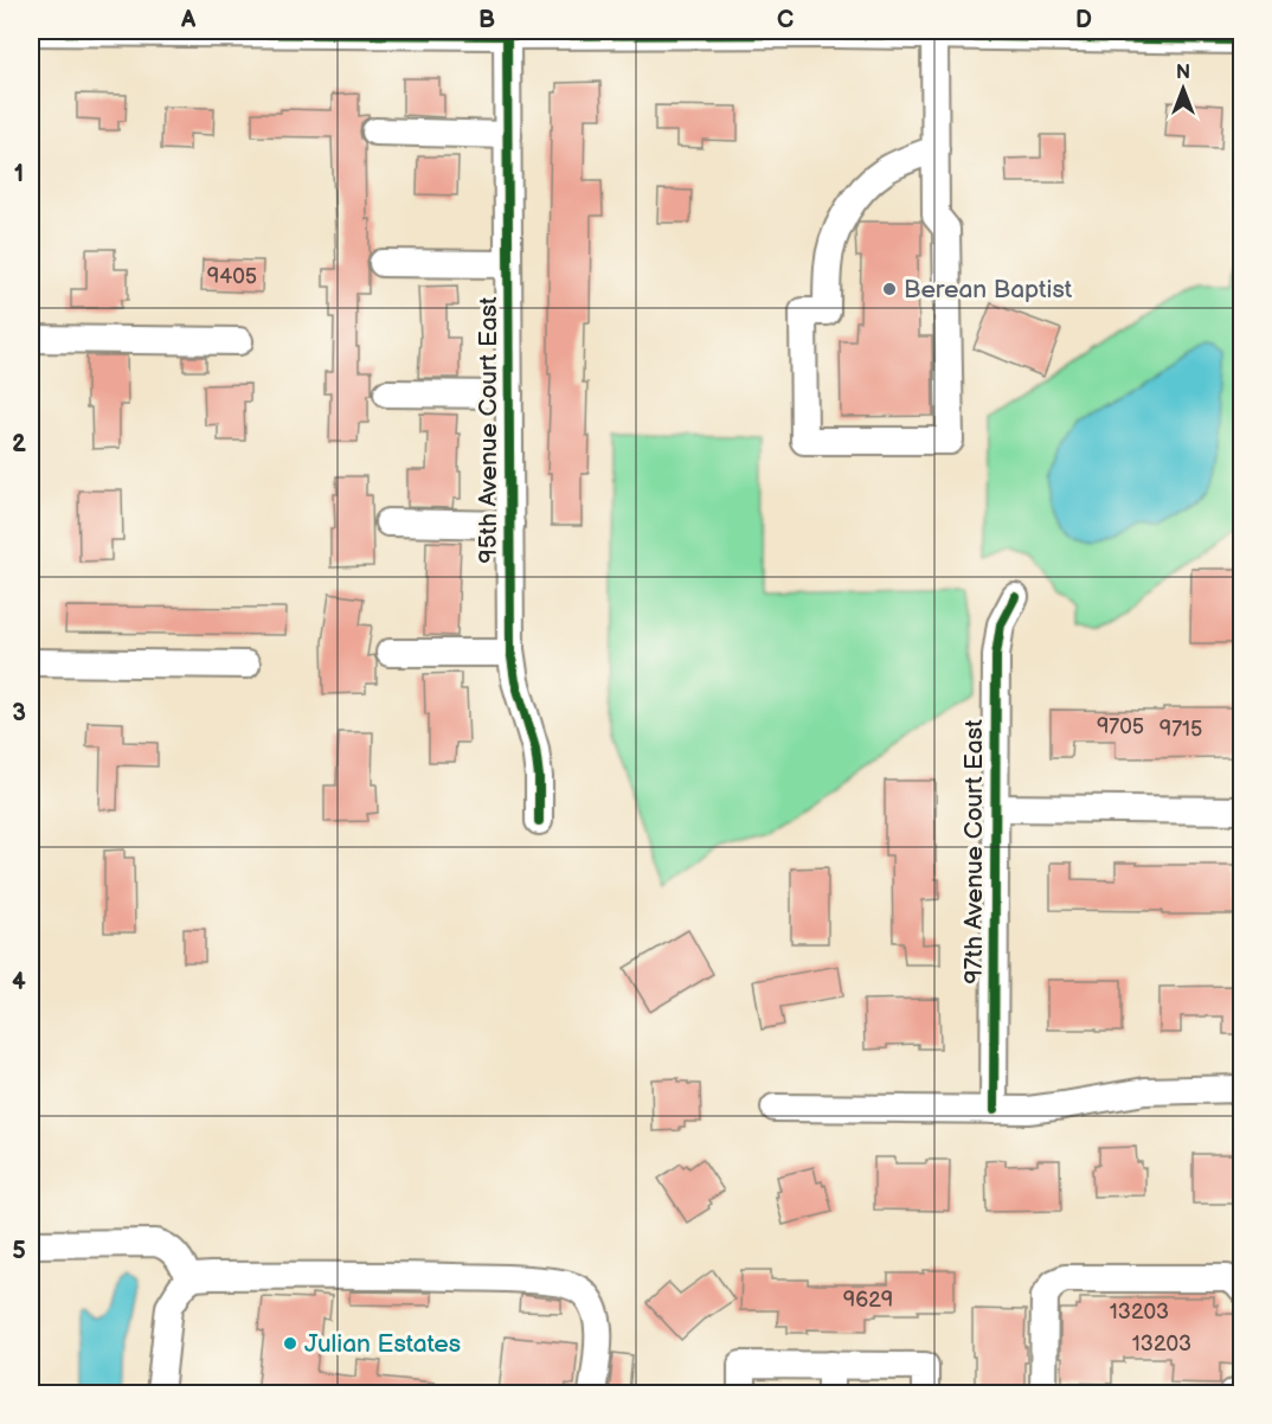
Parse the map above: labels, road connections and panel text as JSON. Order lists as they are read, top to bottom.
{
  "streets": {
    "street": ["95th Avenue Court East", "97th Avenue Court East"]
  },
  "places": ["Berean Baptist", "Julian Estates"],
  "house_numbers": [
    "9405",
    "9705",
    "9715",
    "9629",
    "13203",
    "13203"
  ],
  "north": "top",
  "grid": {
    "columns": [
      "A",
      "B",
      "C",
      "D"
    ],
    "rows": [
      "1",
      "2",
      "3",
      "4",
      "5"
    ]
  }
}
